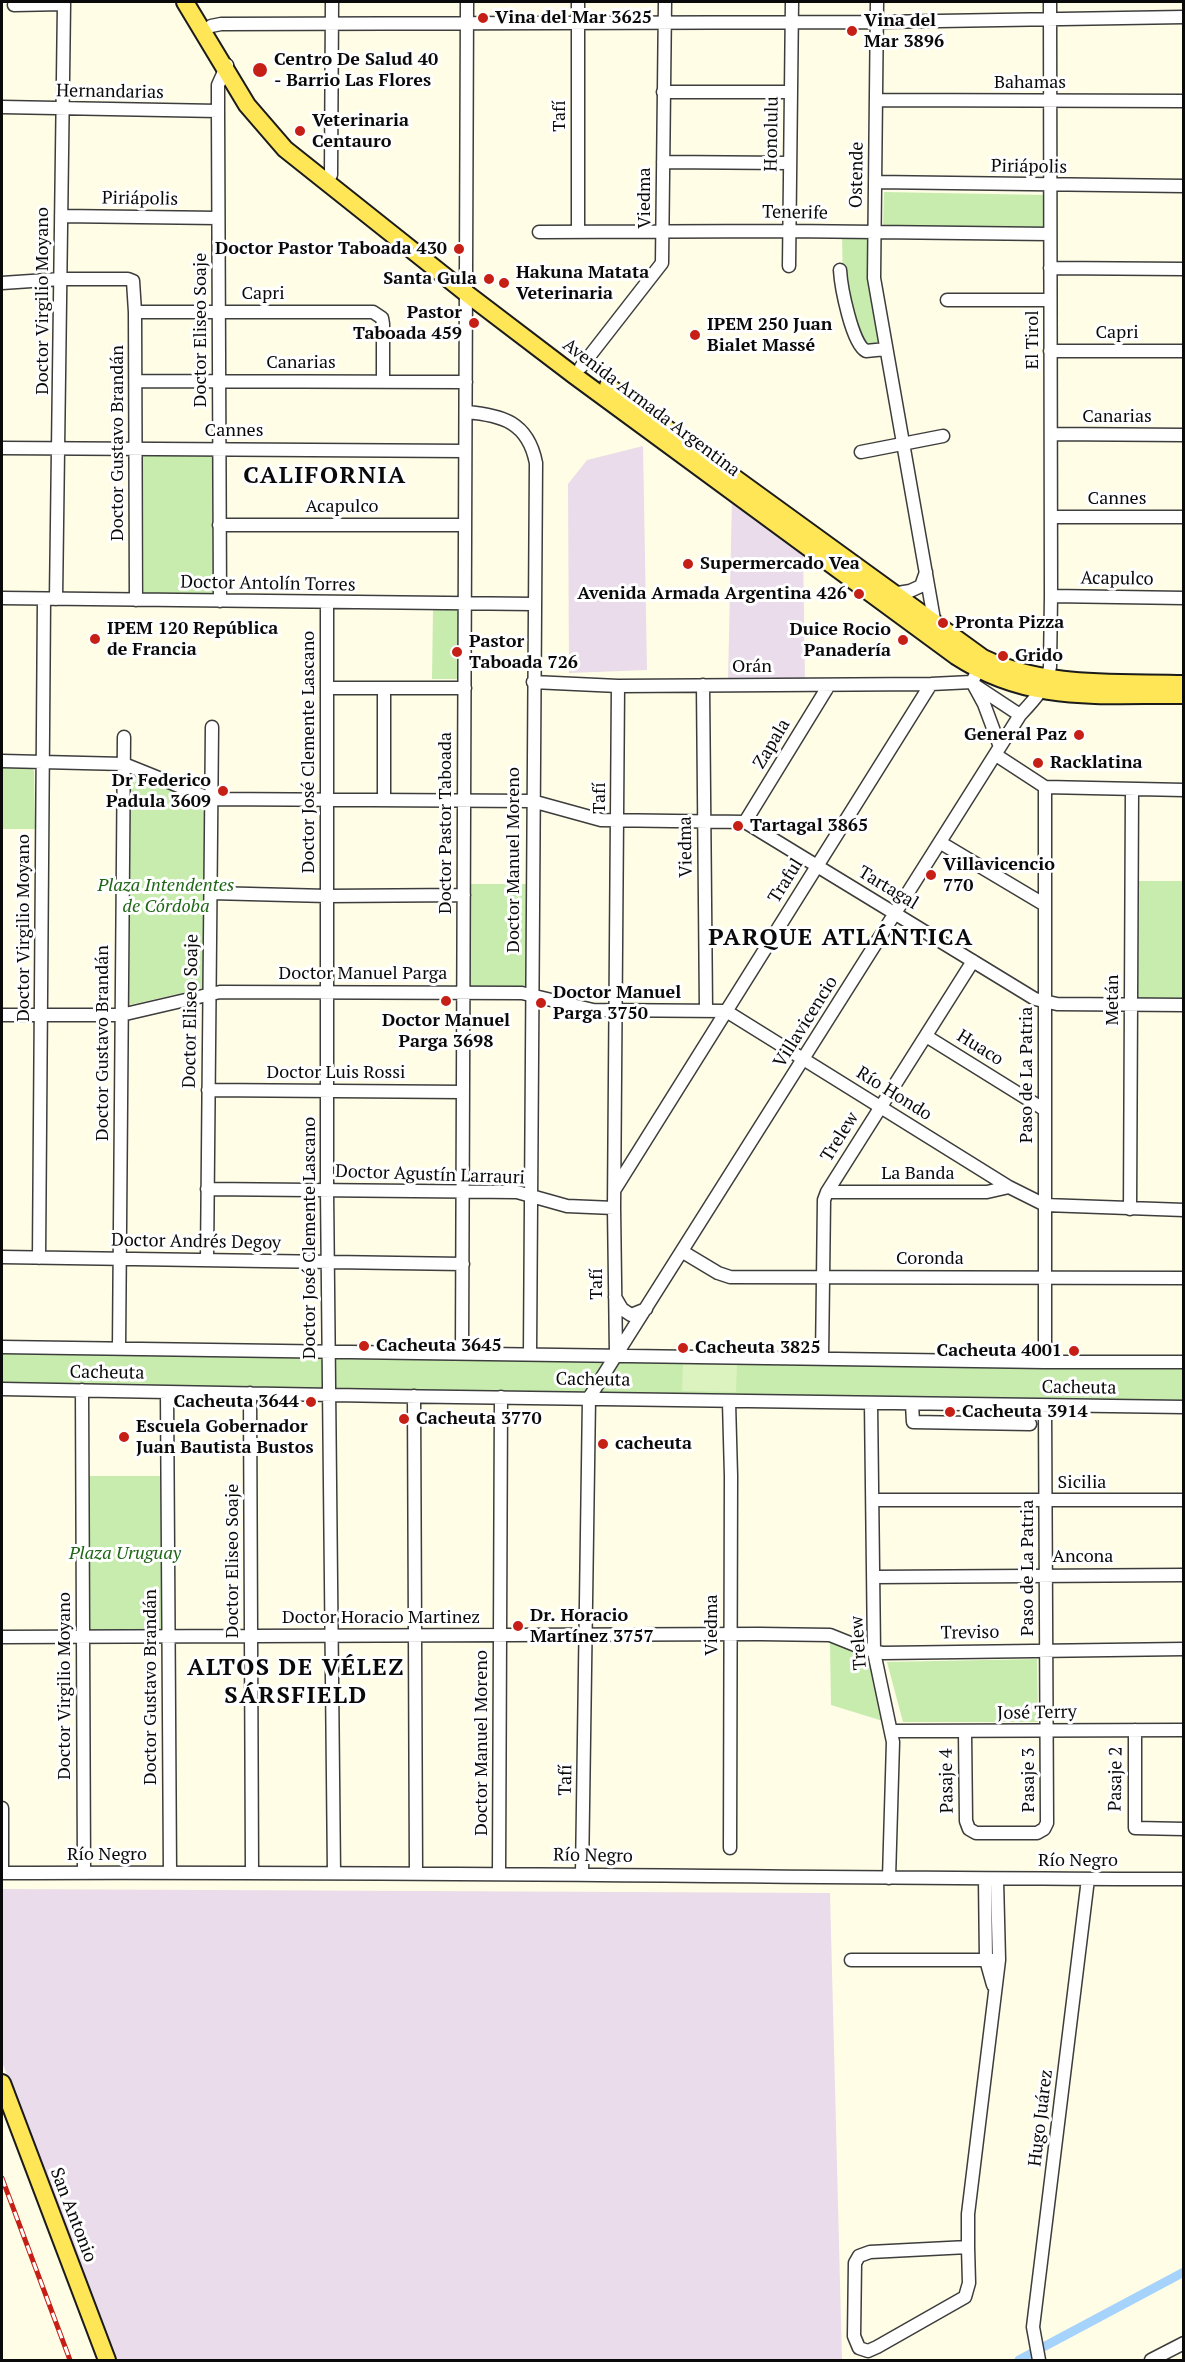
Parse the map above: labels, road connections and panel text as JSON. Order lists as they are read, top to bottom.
{
  "streets": {
    "main road": ["Avenida Armada Argentina", "San Antonio"],
    "street": [
      "Bahamas",
      "Hernandarias",
      "Tafí",
      "Honolulu",
      "Piriápolis",
      "Ostende",
      "Viedma",
      "Tenerife",
      "Capri",
      "Doctor Virgilio Moyano",
      "Doctor Eliseo Soaje",
      "El Tirol",
      "Canarias",
      "Cannes",
      "Doctor Gustavo Brandán",
      "Acapulco",
      "Doctor Antolín Torres",
      "Orán",
      "Zapala",
      "Doctor José Clemente Lascano",
      "Doctor Pastor Taboada",
      "Doctor Manuel Moreno",
      "Traful",
      "Tartagal",
      "Doctor Manuel Parga",
      "Metán",
      "Villavicencio",
      "Huaco",
      "Doctor Luis Rossi",
      "Paso de La Patria",
      "Río Hondo",
      "Trelew",
      "La Banda",
      "Doctor Agustín Larrauri",
      "Doctor Andrés Degoy",
      "Coronda",
      "Cacheuta",
      "Sicilia",
      "Ancona",
      "Doctor Horacio Martinez",
      "Treviso",
      "José Terry",
      "Pasaje 2",
      "Pasaje 3",
      "Pasaje 4",
      "Río Negro",
      "Hugo Juárez"
    ]
  },
  "crossings": [
    ["Bahamas", "Ostende"],
    ["Bahamas", "El Tirol"],
    ["Hernandarias", "Doctor Virgilio Moyano"],
    ["Hernandarias", "Doctor Eliseo Soaje"],
    ["Tafí", "Tenerife"],
    ["Tafí", "Orán"],
    ["Tafí", "Traful"],
    ["Tafí", "Doctor Manuel Parga"],
    ["Tafí", "Villavicencio"],
    ["Tafí", "Doctor Agustín Larrauri"],
    ["Tafí", "Cacheuta"],
    ["Tafí", "Doctor Horacio Martinez"],
    ["Tafí", "Río Negro"],
    ["Honolulu", "Tenerife"],
    ["Piriápolis", "Ostende"],
    ["Piriápolis", "Doctor Virgilio Moyano"],
    ["Piriápolis", "Doctor Eliseo Soaje"],
    ["Piriápolis", "El Tirol"],
    ["Ostende", "Tenerife"],
    ["Ostende", "Avenida Armada Argentina"],
    ["Viedma", "Tenerife"],
    ["Viedma", "Avenida Armada Argentina"],
    ["Viedma", "Orán"],
    ["Viedma", "Doctor Manuel Parga"],
    ["Viedma", "Cacheuta"],
    ["Viedma", "Doctor Horacio Martinez"],
    ["Tenerife", "El Tirol"],
    ["Capri", "Doctor Eliseo Soaje"],
    ["Capri", "El Tirol"],
    ["Capri", "Canarias"],
    ["Capri", "Doctor Gustavo Brandán"],
    ["Doctor Virgilio Moyano", "Cannes"],
    ["Doctor Virgilio Moyano", "Doctor Gustavo Brandán"],
    ["Doctor Virgilio Moyano", "Doctor Antolín Torres"],
    ["Doctor Virgilio Moyano", "Doctor Manuel Parga"],
    ["Doctor Virgilio Moyano", "Doctor Andrés Degoy"],
    ["Doctor Virgilio Moyano", "Cacheuta"],
    ["Doctor Virgilio Moyano", "Doctor Horacio Martinez"],
    ["Doctor Virgilio Moyano", "Río Negro"],
    ["Doctor Eliseo Soaje", "Canarias"],
    ["Doctor Eliseo Soaje", "Avenida Armada Argentina"],
    ["Doctor Eliseo Soaje", "Cannes"],
    ["Doctor Eliseo Soaje", "Acapulco"],
    ["Doctor Eliseo Soaje", "Doctor Antolín Torres"],
    ["Doctor Eliseo Soaje", "Doctor Manuel Parga"],
    ["Doctor Eliseo Soaje", "Doctor Luis Rossi"],
    ["Doctor Eliseo Soaje", "Doctor Agustín Larrauri"],
    ["Doctor Eliseo Soaje", "Doctor Andrés Degoy"],
    ["Doctor Eliseo Soaje", "Cacheuta"],
    ["Doctor Eliseo Soaje", "Doctor Horacio Martinez"],
    ["Doctor Eliseo Soaje", "Río Negro"],
    ["El Tirol", "Canarias"],
    ["El Tirol", "Avenida Armada Argentina"],
    ["El Tirol", "Cannes"],
    ["El Tirol", "Acapulco"],
    ["El Tirol", "Villavicencio"],
    ["Canarias", "Doctor Gustavo Brandán"],
    ["Canarias", "Doctor Pastor Taboada"],
    ["Avenida Armada Argentina", "Orán"],
    ["Avenida Armada Argentina", "Doctor Pastor Taboada"],
    ["Avenida Armada Argentina", "Villavicencio"],
    ["Cannes", "Doctor Gustavo Brandán"],
    ["Cannes", "Doctor Pastor Taboada"],
    ["Doctor Gustavo Brandán", "Doctor Antolín Torres"],
    ["Doctor Gustavo Brandán", "Doctor Manuel Parga"],
    ["Doctor Gustavo Brandán", "Doctor Andrés Degoy"],
    ["Doctor Gustavo Brandán", "Cacheuta"],
    ["Doctor Gustavo Brandán", "Doctor Horacio Martinez"],
    ["Doctor Gustavo Brandán", "Río Negro"],
    ["Acapulco", "Doctor Pastor Taboada"],
    ["Doctor Antolín Torres", "Doctor José Clemente Lascano"],
    ["Doctor Antolín Torres", "Doctor Pastor Taboada"],
    ["Doctor Antolín Torres", "Doctor Manuel Moreno"],
    ["Orán", "Zapala"],
    ["Orán", "Doctor Manuel Moreno"],
    ["Orán", "Traful"],
    ["Zapala", "Tartagal"],
    ["Doctor José Clemente Lascano", "Doctor Manuel Parga"],
    ["Doctor José Clemente Lascano", "Doctor Luis Rossi"],
    ["Doctor José Clemente Lascano", "Doctor Agustín Larrauri"],
    ["Doctor José Clemente Lascano", "Doctor Andrés Degoy"],
    ["Doctor José Clemente Lascano", "Cacheuta"],
    ["Doctor José Clemente Lascano", "Doctor Horacio Martinez"],
    ["Doctor José Clemente Lascano", "Río Negro"],
    ["Doctor Pastor Taboada", "Doctor Manuel Moreno"],
    ["Doctor Pastor Taboada", "Doctor Manuel Parga"],
    ["Doctor Pastor Taboada", "Doctor Luis Rossi"],
    ["Doctor Pastor Taboada", "Doctor Agustín Larrauri"],
    ["Doctor Pastor Taboada", "Doctor Andrés Degoy"],
    ["Doctor Pastor Taboada", "Cacheuta"],
    ["Doctor Manuel Moreno", "Doctor Manuel Parga"],
    ["Doctor Manuel Moreno", "Doctor Agustín Larrauri"],
    ["Doctor Manuel Moreno", "Cacheuta"],
    ["Doctor Manuel Moreno", "Doctor Horacio Martinez"],
    ["Doctor Manuel Moreno", "Río Negro"],
    ["Traful", "Tartagal"],
    ["Traful", "Doctor Manuel Parga"],
    ["Traful", "Río Hondo"],
    ["Tartagal", "Villavicencio"],
    ["Tartagal", "Paso de La Patria"],
    ["Tartagal", "Trelew"],
    ["Doctor Manuel Parga", "Río Hondo"],
    ["Villavicencio", "Río Hondo"],
    ["Villavicencio", "Coronda"],
    ["Villavicencio", "Cacheuta"],
    ["Huaco", "Paso de La Patria"],
    ["Huaco", "Trelew"],
    ["Paso de La Patria", "Río Hondo"],
    ["Paso de La Patria", "Coronda"],
    ["Paso de La Patria", "Cacheuta"],
    ["Paso de La Patria", "Sicilia"],
    ["Paso de La Patria", "Ancona"],
    ["Paso de La Patria", "Treviso"],
    ["Paso de La Patria", "José Terry"],
    ["Paso de La Patria", "Pasaje 3"],
    ["Río Hondo", "Trelew"],
    ["Río Hondo", "La Banda"],
    ["Trelew", "La Banda"],
    ["Trelew", "Coronda"],
    ["Trelew", "Cacheuta"],
    ["Trelew", "Sicilia"],
    ["Trelew", "Ancona"],
    ["Trelew", "Treviso"],
    ["Trelew", "José Terry"],
    ["Trelew", "Río Negro"],
    ["Doctor Horacio Martinez", "Treviso"],
    ["José Terry", "Pasaje 2"],
    ["José Terry", "Pasaje 3"],
    ["José Terry", "Pasaje 4"],
    ["Pasaje 3", "Pasaje 4"],
    ["Río Negro", "Hugo Juárez"]
  ],
  "districts": ["CALIFORNIA", "PARQUE ATLÁNTICA", "ALTOS DE VÉLEZ SÁRSFIELD"],
  "parks": ["Plaza Intendentes de Córdoba", "Plaza Uruguay"],
  "places": [
    "Vina del Mar 3625",
    "Vina del Mar 3896",
    "Centro De Salud 40 - Barrio Las Flores",
    "Veterinaria Centauro",
    "Doctor Pastor Taboada 430",
    "Santa Gula",
    "Hakuna Matata Veterinaria",
    "Pastor Taboada 459",
    "IPEM 250 Juan Bialet Massé",
    "Supermercado Vea",
    "Avenida Armada Argentina 426",
    "Pronta Pizza",
    "IPEM 120 República de Francia",
    "Duice Rocio Panadería",
    "Pastor Taboada 726",
    "Grido",
    "General Paz",
    "Racklatina",
    "Dr Federico Padula 3609",
    "Tartagal 3865",
    "Villavicencio 770",
    "Doctor Manuel Parga 3698",
    "Doctor Manuel Parga 3750",
    "Cacheuta 3645",
    "Cacheuta 3825",
    "Cacheuta 4001",
    "Cacheuta 3644",
    "Cacheuta 3914",
    "Cacheuta 3770",
    "Escuela Gobernador Juan Bautista Bustos",
    "cacheuta",
    "Dr. Horacio Martínez 3757"
  ]
}
